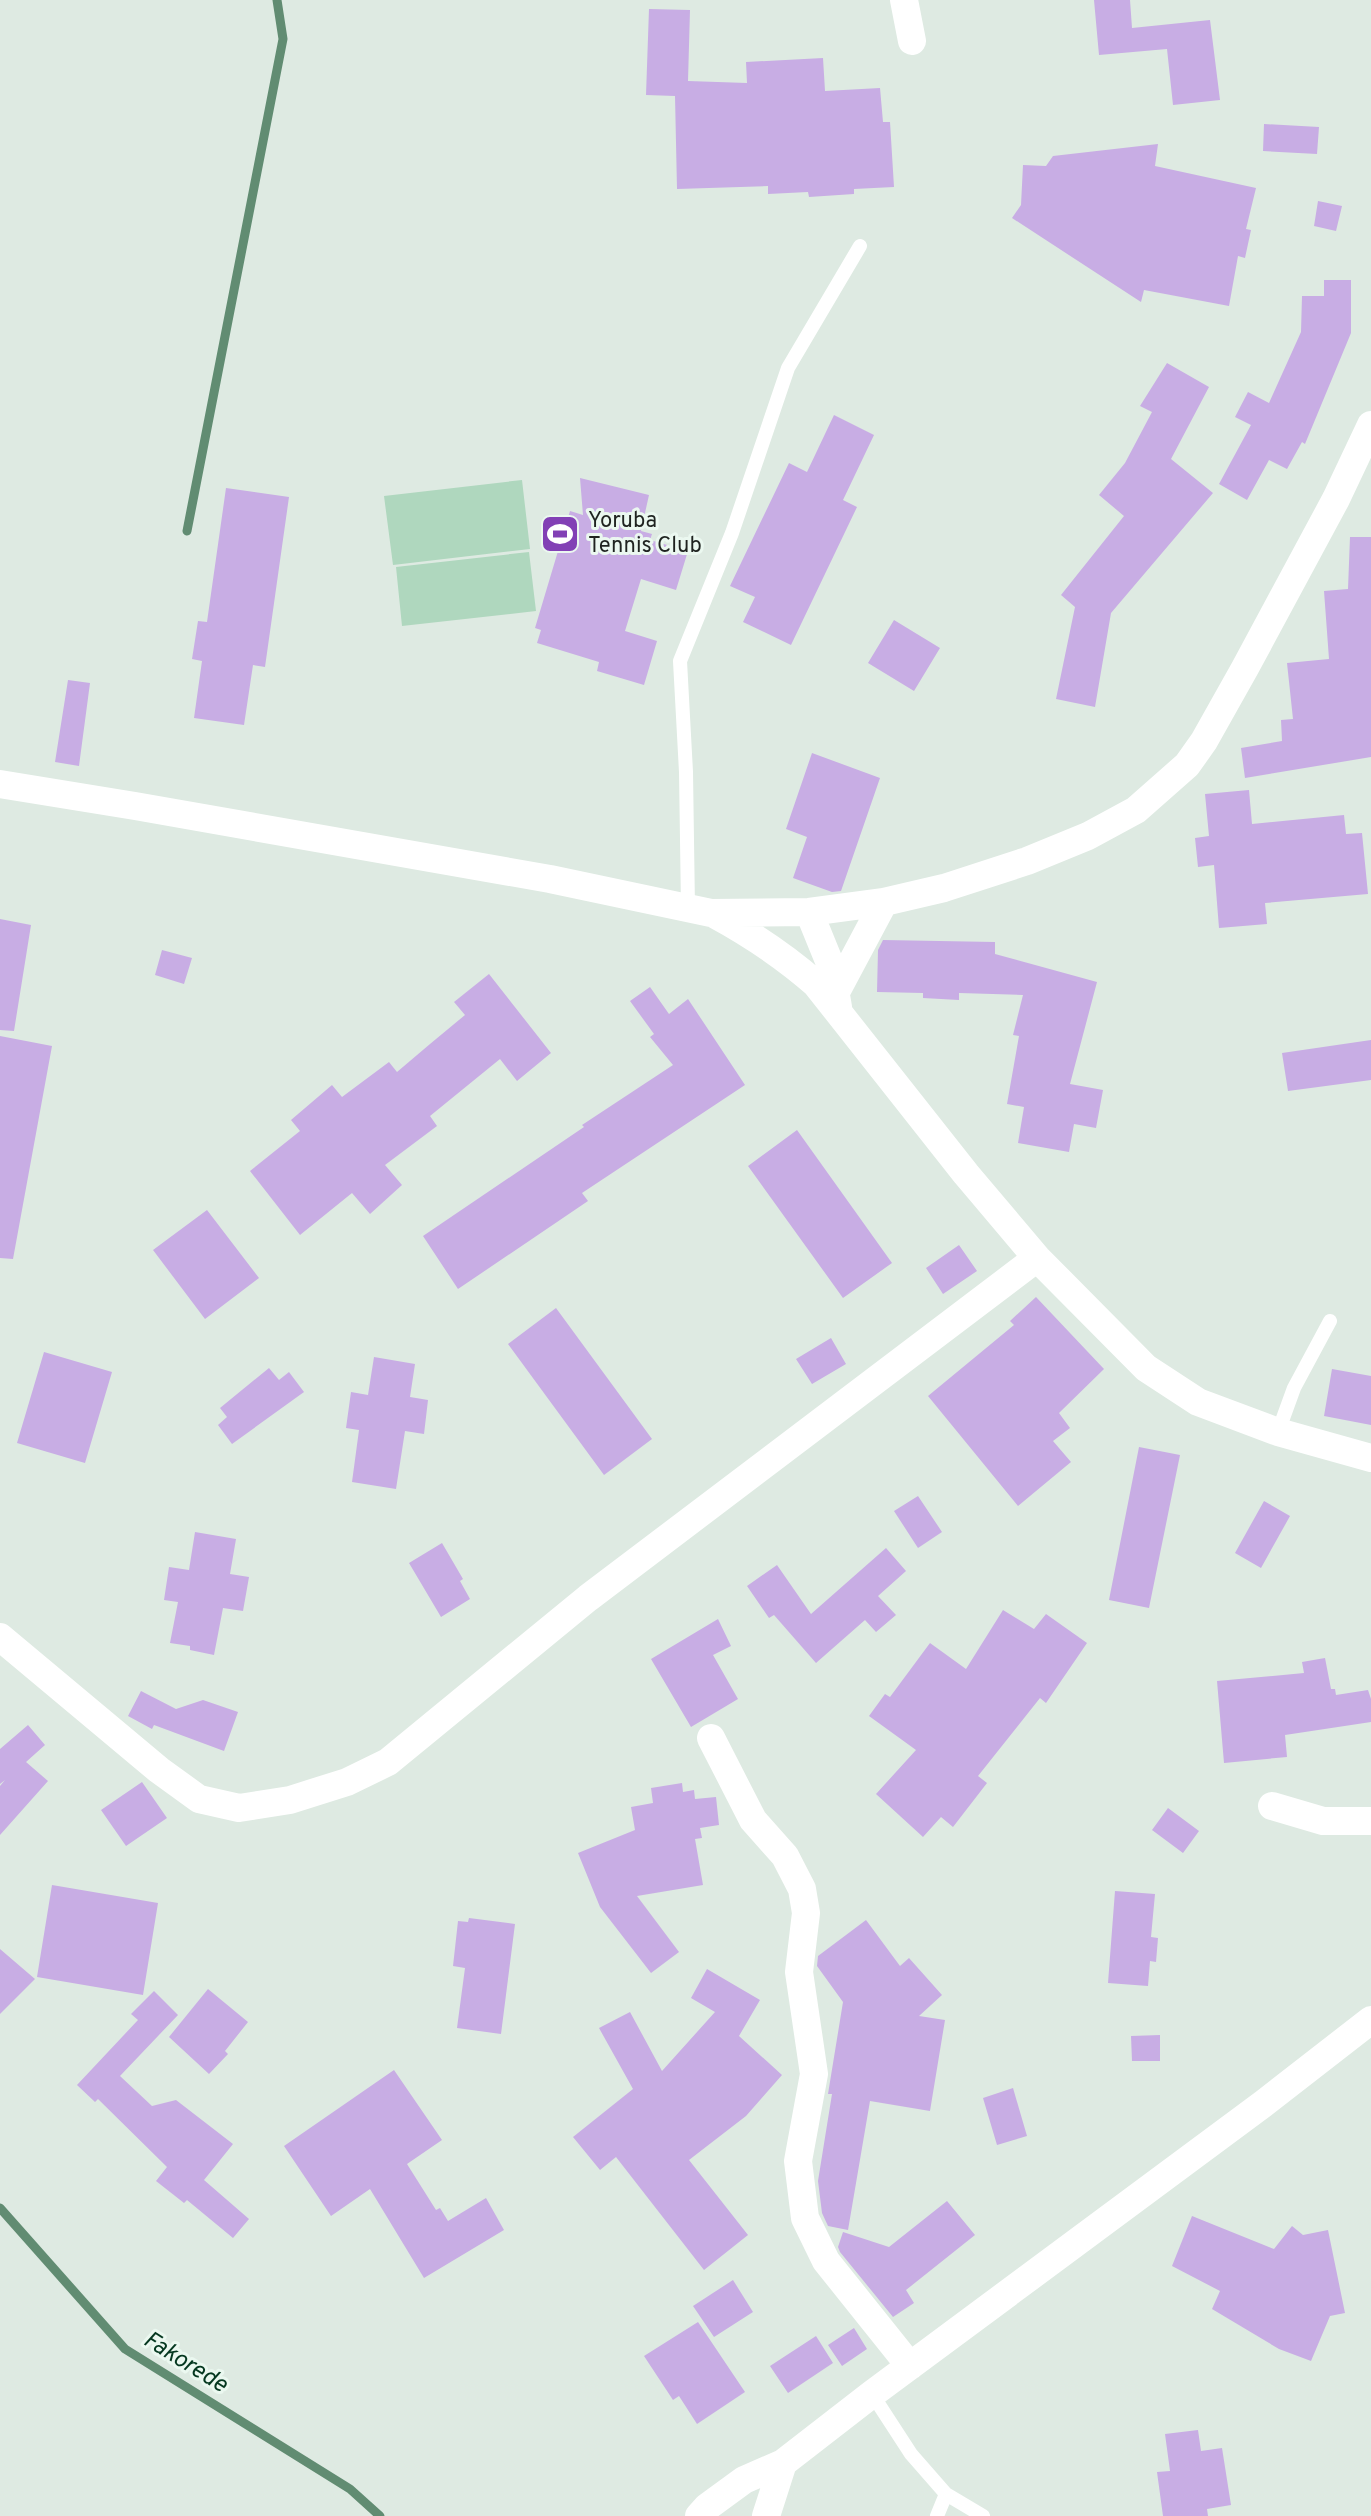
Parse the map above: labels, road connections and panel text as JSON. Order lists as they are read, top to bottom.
{
  "water": ["Fakorede"],
  "places": {
    "sports": ["Yoruba Tennis Club"]
  }
}
